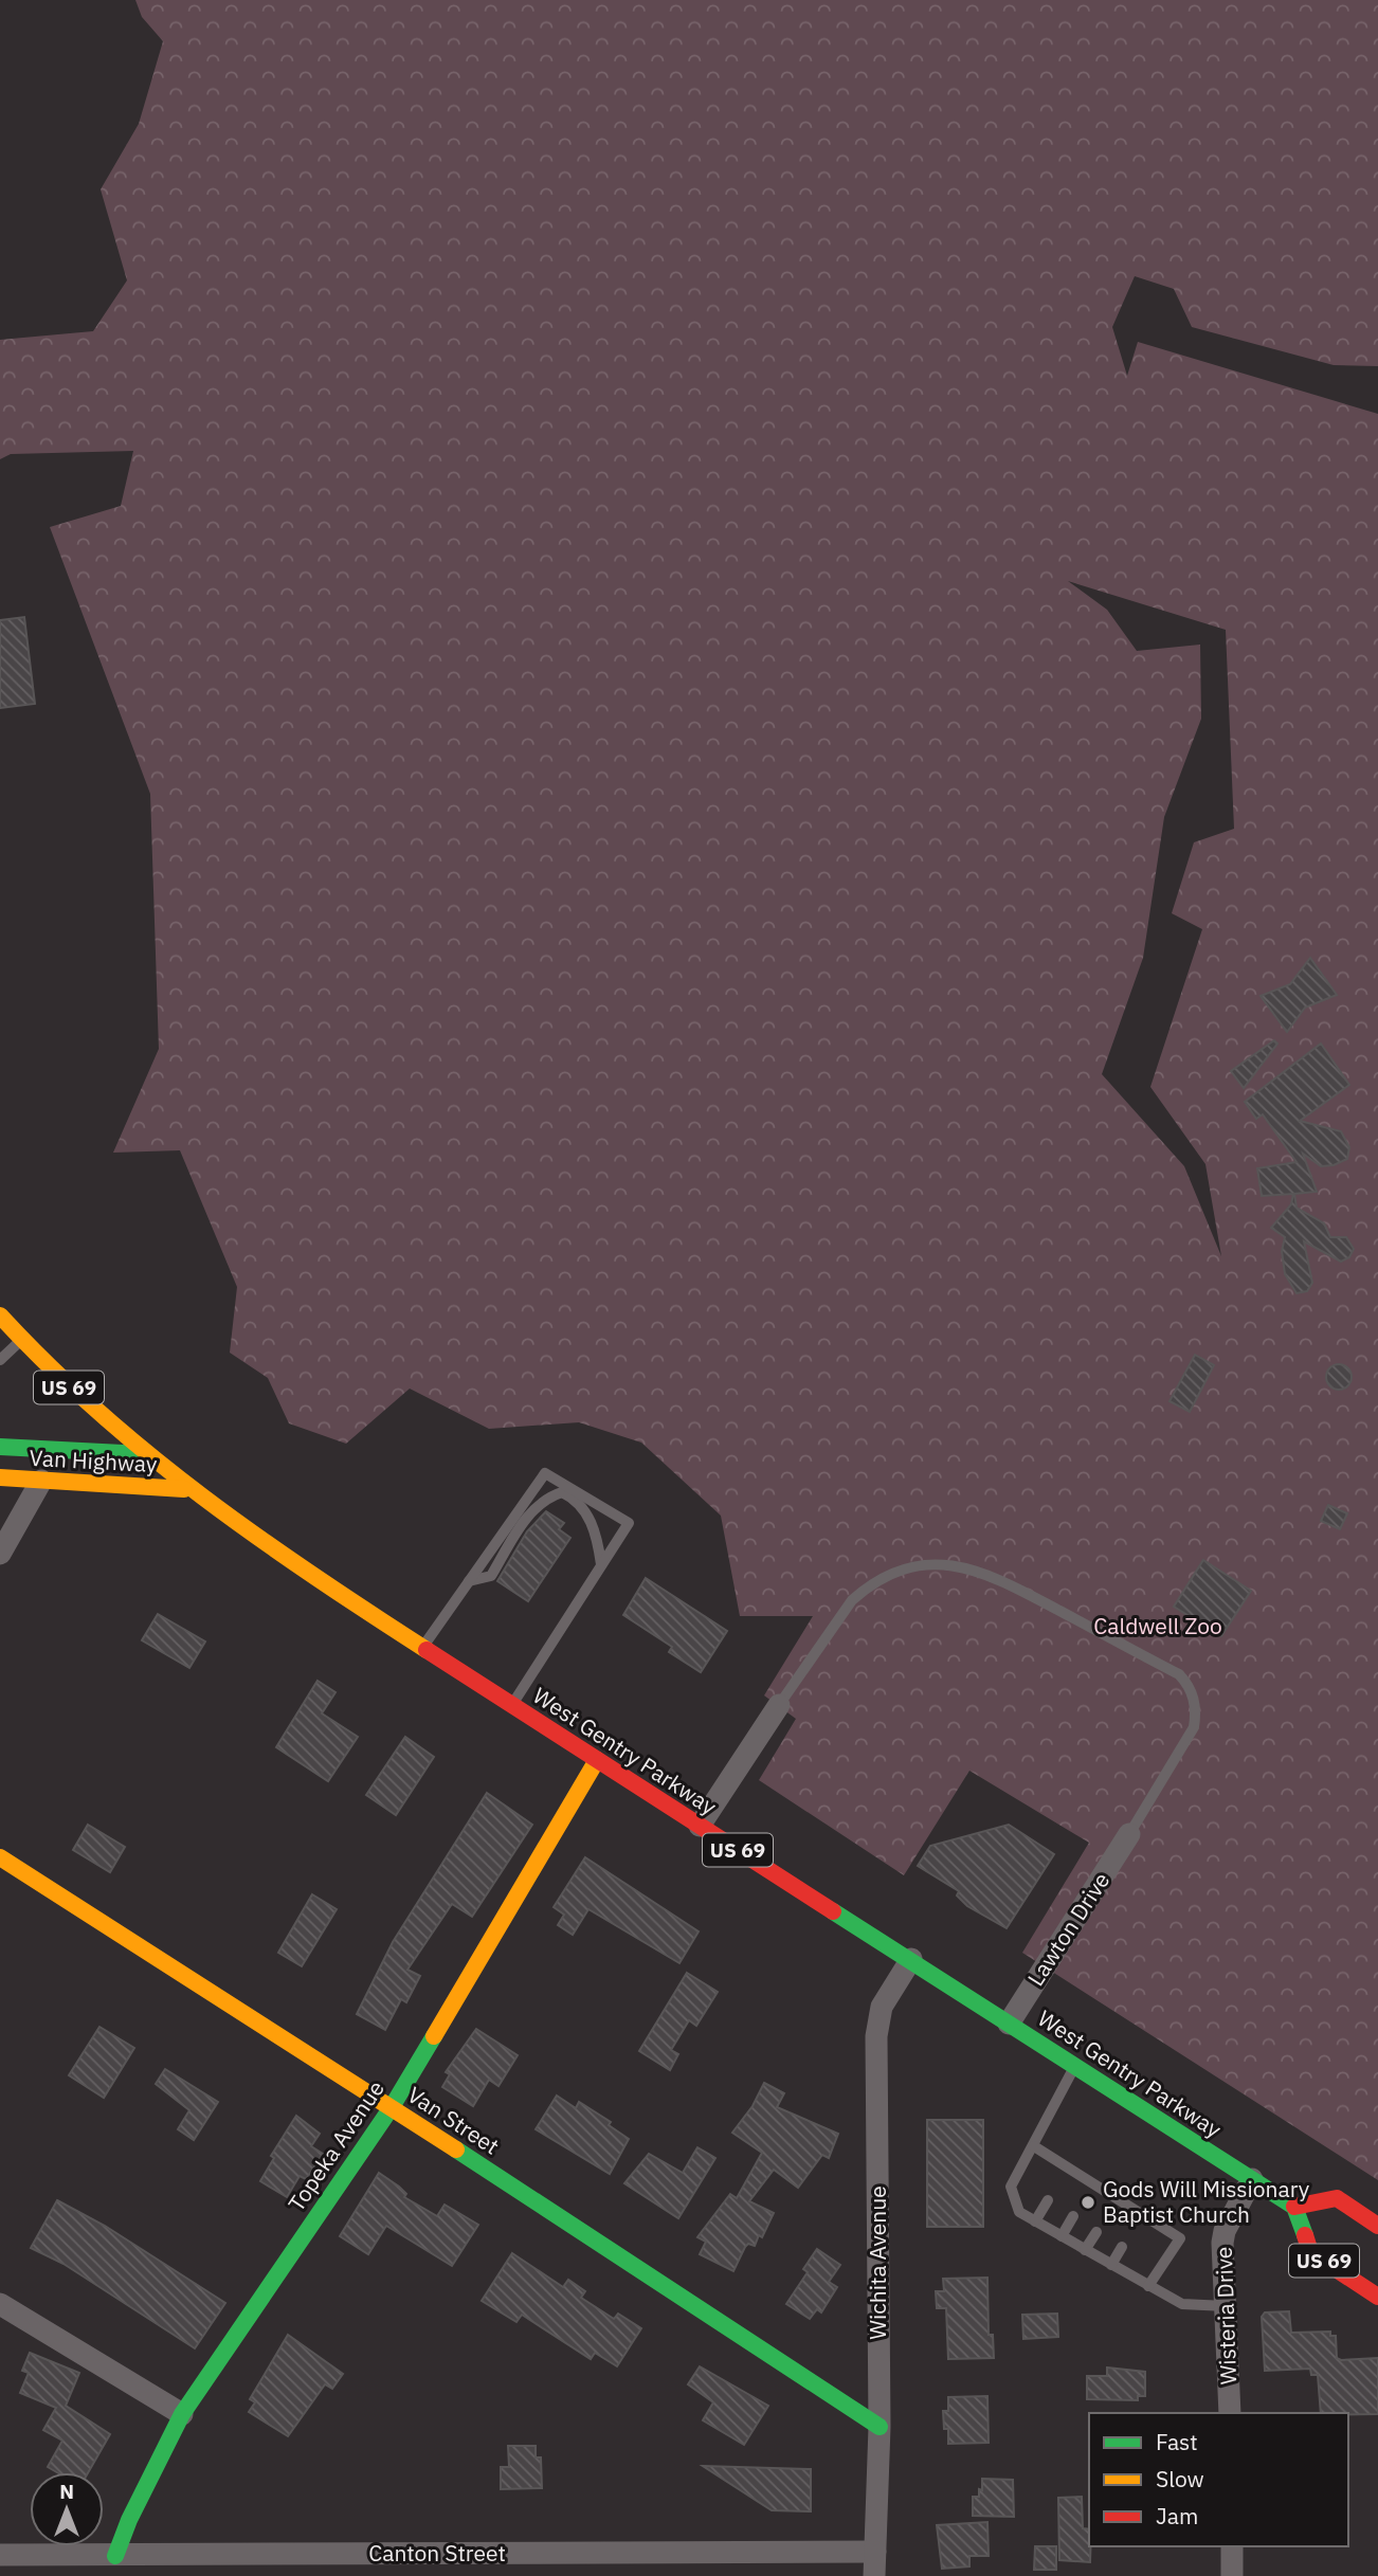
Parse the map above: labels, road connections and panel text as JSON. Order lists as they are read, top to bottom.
{
  "streets": {
    "main road": [
      "US 69",
      "Van Highway",
      "West Gentry Parkway",
      "Van Street",
      "Topeka Avenue"
    ],
    "street": [
      "Lawton Drive",
      "Wichita Avenue",
      "Wisteria Drive",
      "Canton Street"
    ]
  },
  "crossings": [
    ["US 69", "West Gentry Parkway"],
    ["Van Highway", "West Gentry Parkway"],
    ["West Gentry Parkway", "Lawton Drive"],
    ["West Gentry Parkway", "Topeka Avenue"],
    ["West Gentry Parkway", "Wichita Avenue"],
    ["West Gentry Parkway", "Wisteria Drive"],
    ["Van Street", "Topeka Avenue"],
    ["Van Street", "Wichita Avenue"],
    ["Topeka Avenue", "Canton Street"],
    ["Wichita Avenue", "Canton Street"]
  ],
  "parks": ["Caldwell Zoo"],
  "places": ["Gods Will Missionary Baptist Church"],
  "legend": ["Fast", "Slow", "Jam"],
  "north": "top"
}
